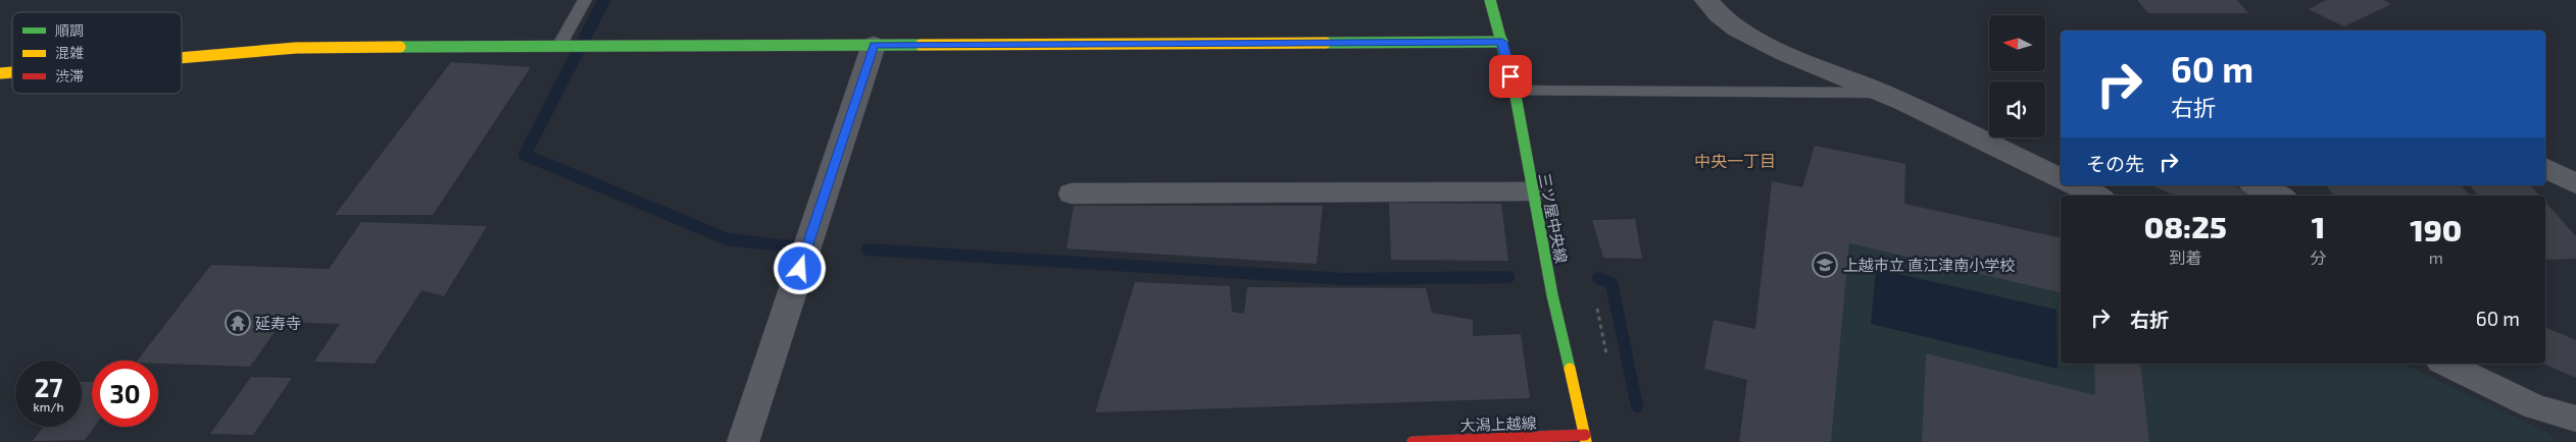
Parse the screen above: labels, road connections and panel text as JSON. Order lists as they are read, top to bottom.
{
  "streets": {
    "street": ["三ツ屋中央線", "大潟上越線"]
  },
  "crossings": [
    ["三ツ屋中央線", "大潟上越線"]
  ],
  "districts": ["中央一丁目"],
  "places": {
    "school or university": ["上越市立 直江津南小学校"],
    "temple": ["延寿寺"]
  },
  "legend": ["順調", "混雑", "渋滞"],
  "north": "left",
  "page": {
    "turn": ["60 m", "右折"],
    "then": "その先",
    "eta": [
      "08:25",
      "到着",
      "1",
      "分",
      "190",
      "m"
    ],
    "list": [
      {
        "name": "右折",
        "value": "60 m"
      }
    ],
    "speed": "27 km/h",
    "limit": "30"
  }
}
